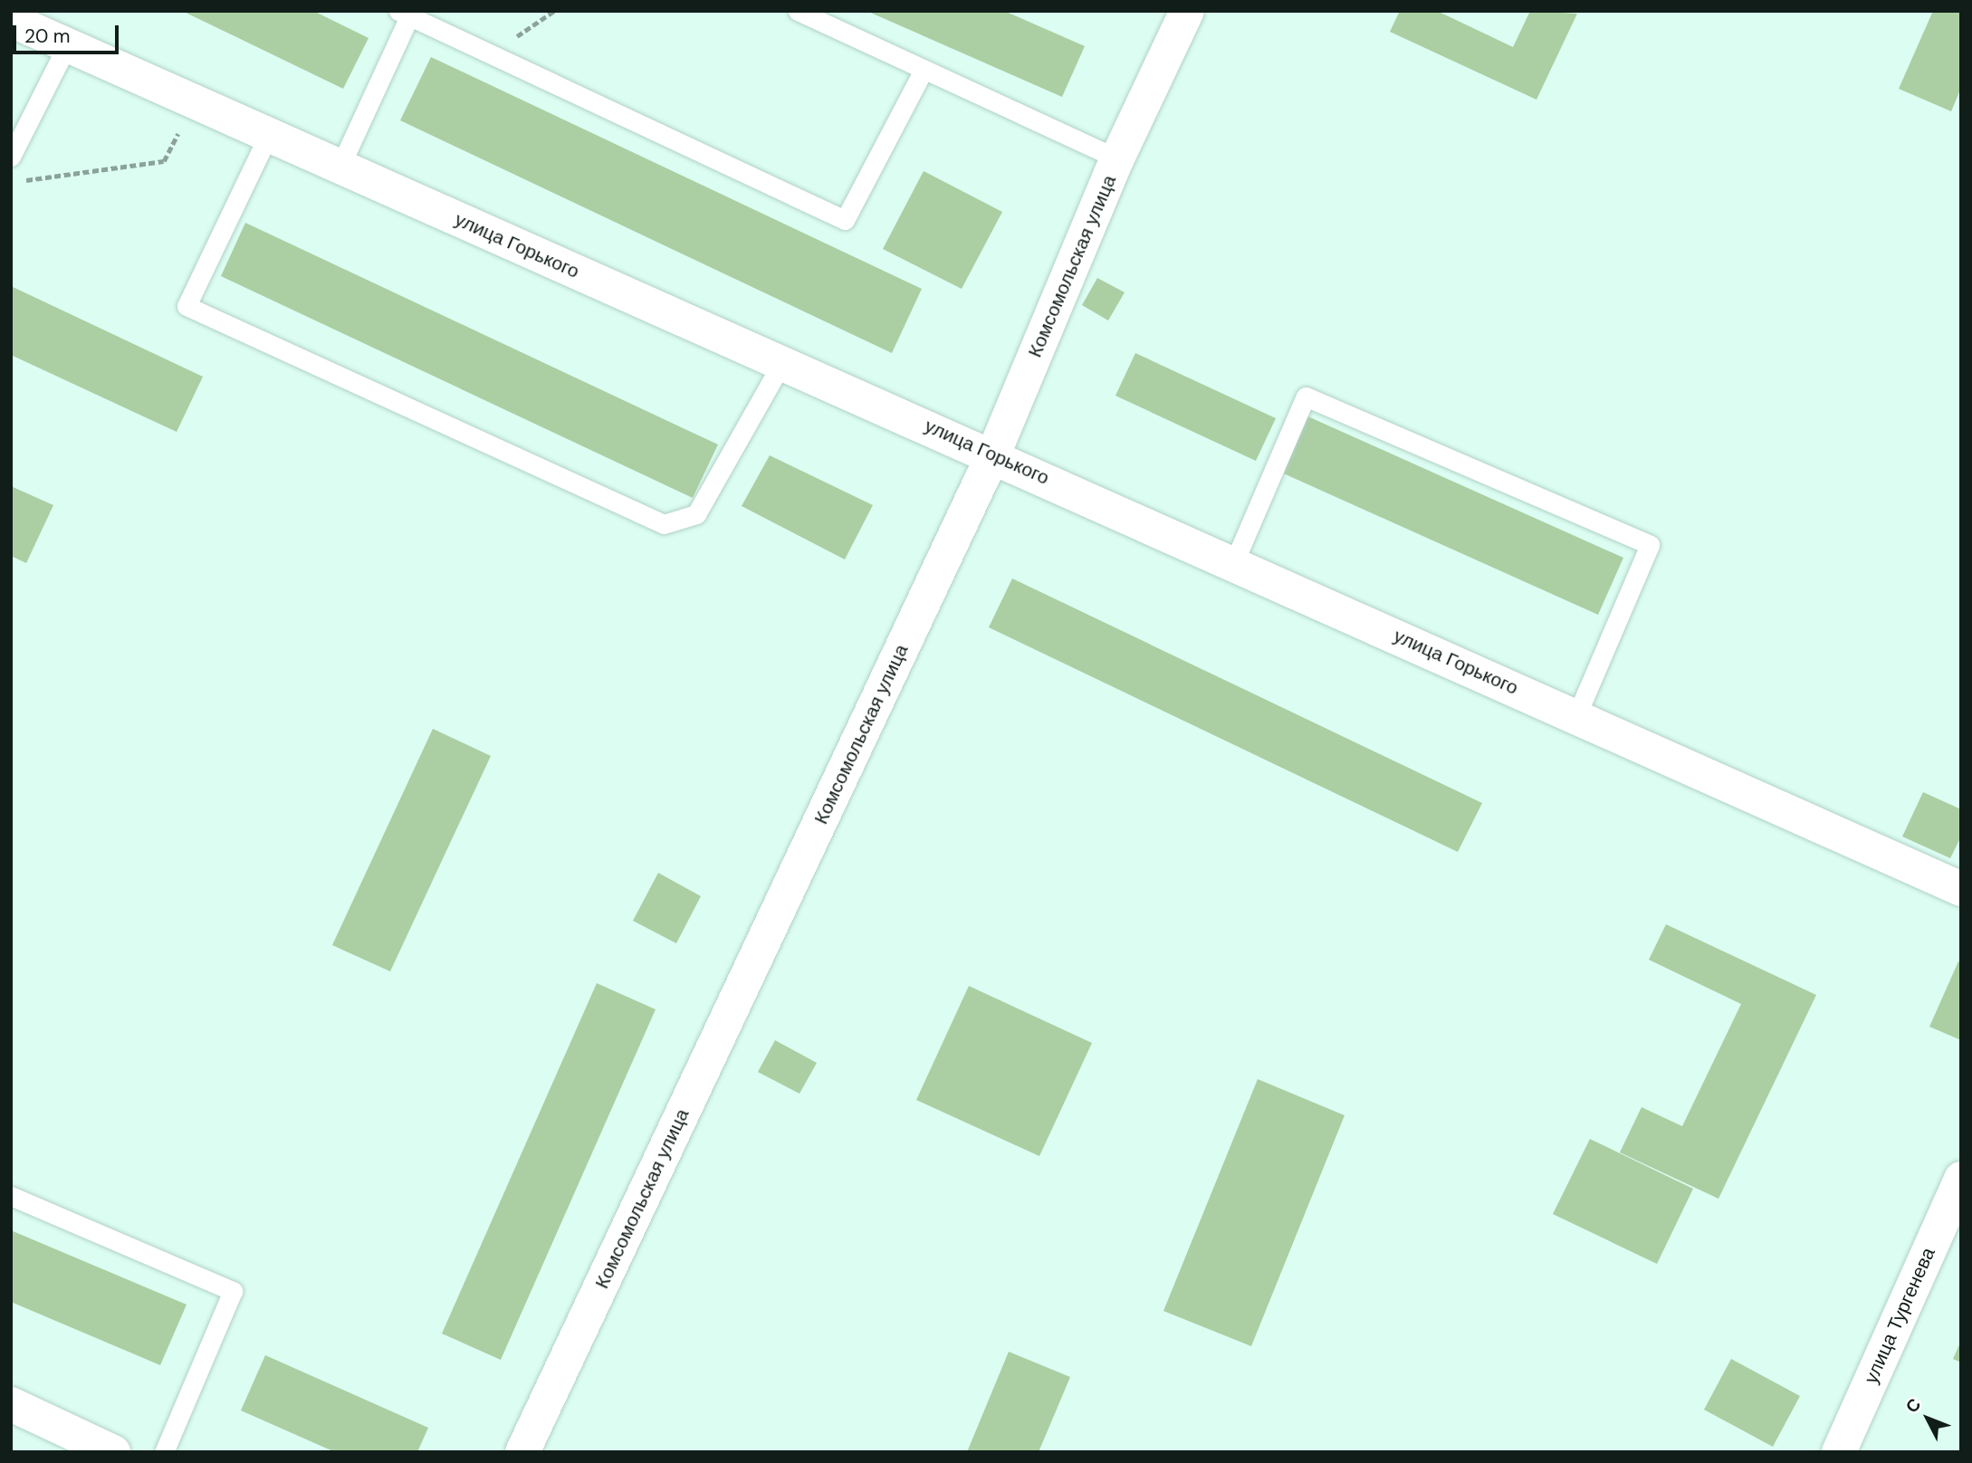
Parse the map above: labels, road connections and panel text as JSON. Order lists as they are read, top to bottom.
{
  "streets": {
    "street": ["улица Горького", "Комсомольская улица", "улица Тургенева"]
  },
  "crossings": [
    ["улица Горького", "Комсомольская улица"]
  ],
  "scale_bar": "20 m",
  "north": "top left"
}
